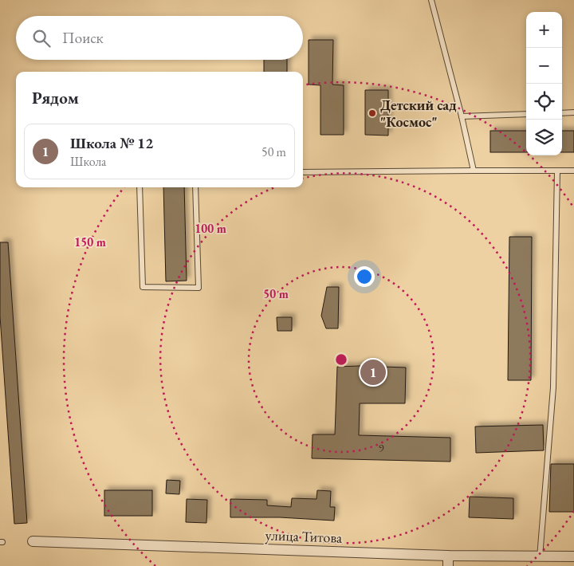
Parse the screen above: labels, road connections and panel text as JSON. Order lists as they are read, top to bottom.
{
  "streets": {
    "street": ["улица Титова"]
  },
  "places": ["Детский сад \"Космос\""],
  "house_numbers": ["9"],
  "page": {
    "map_buttons": ["+", "−"],
    "search": "Поиск",
    "heading": "Рядом",
    "list": [
      {
        "mark": "1",
        "name": "Школа № 12",
        "note": "Школа",
        "value": "50 m"
      }
    ],
    "pins": "1"
  },
  "rings": ["100 m", "150 m", "50 m"]
}
